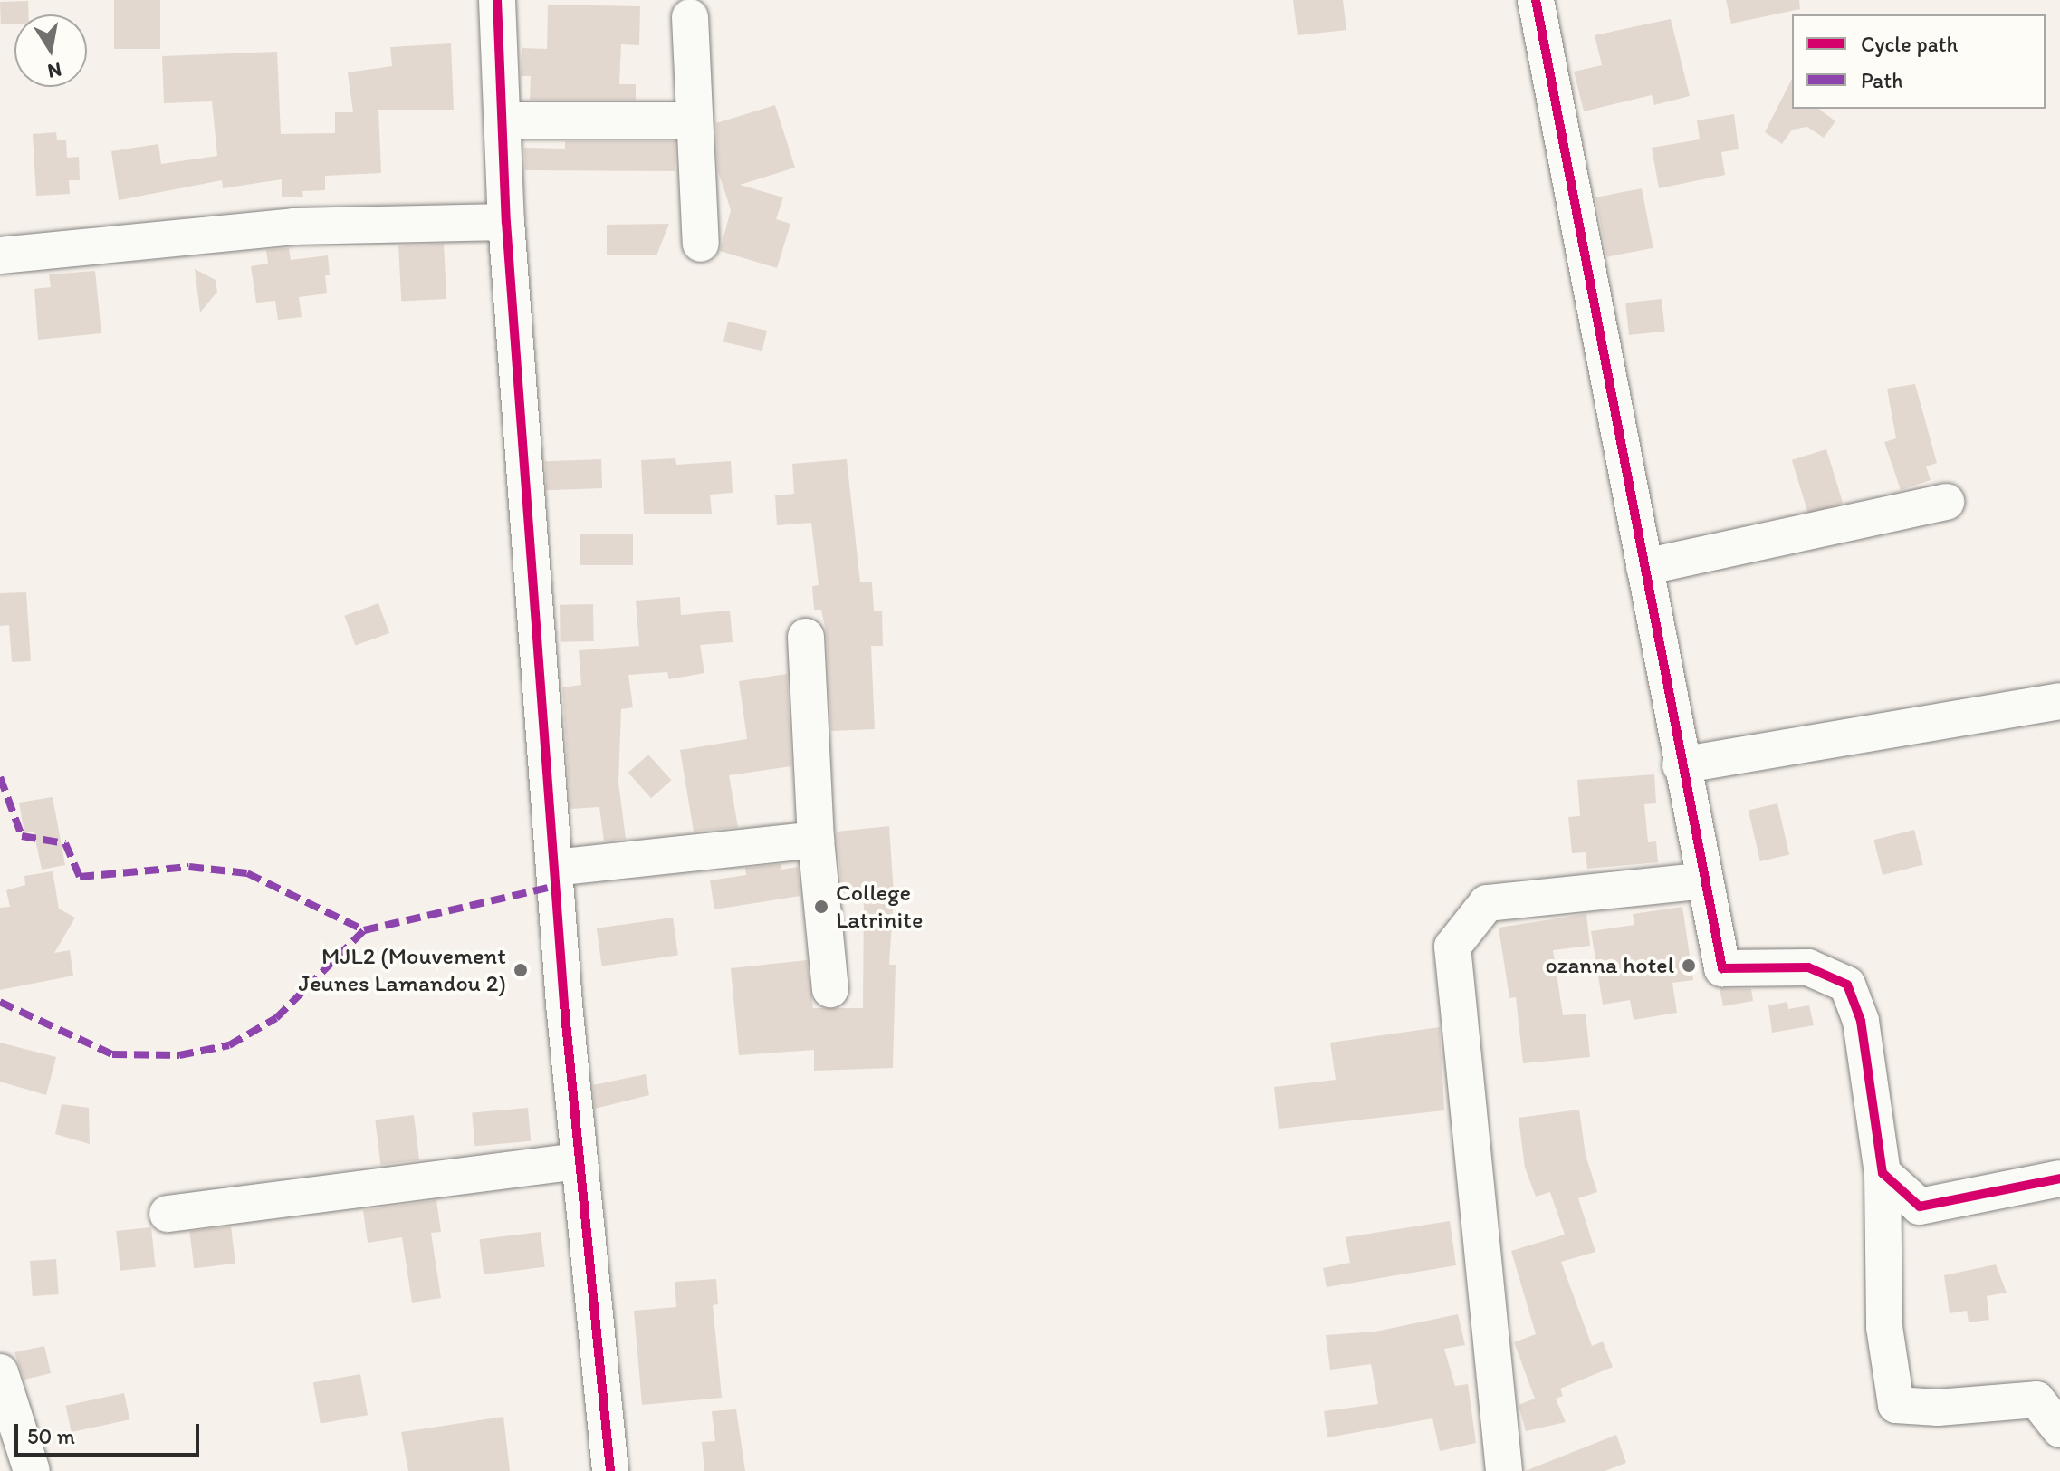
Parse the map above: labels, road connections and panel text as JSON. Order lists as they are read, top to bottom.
{
  "places": ["College Latrinite", "ozanna hotel", "MJL2 (Mouvement Jeunes Lamandou 2)"],
  "legend": ["Cycle path", "Path"],
  "scale_bar": "50 m",
  "north": "bottom"
}
